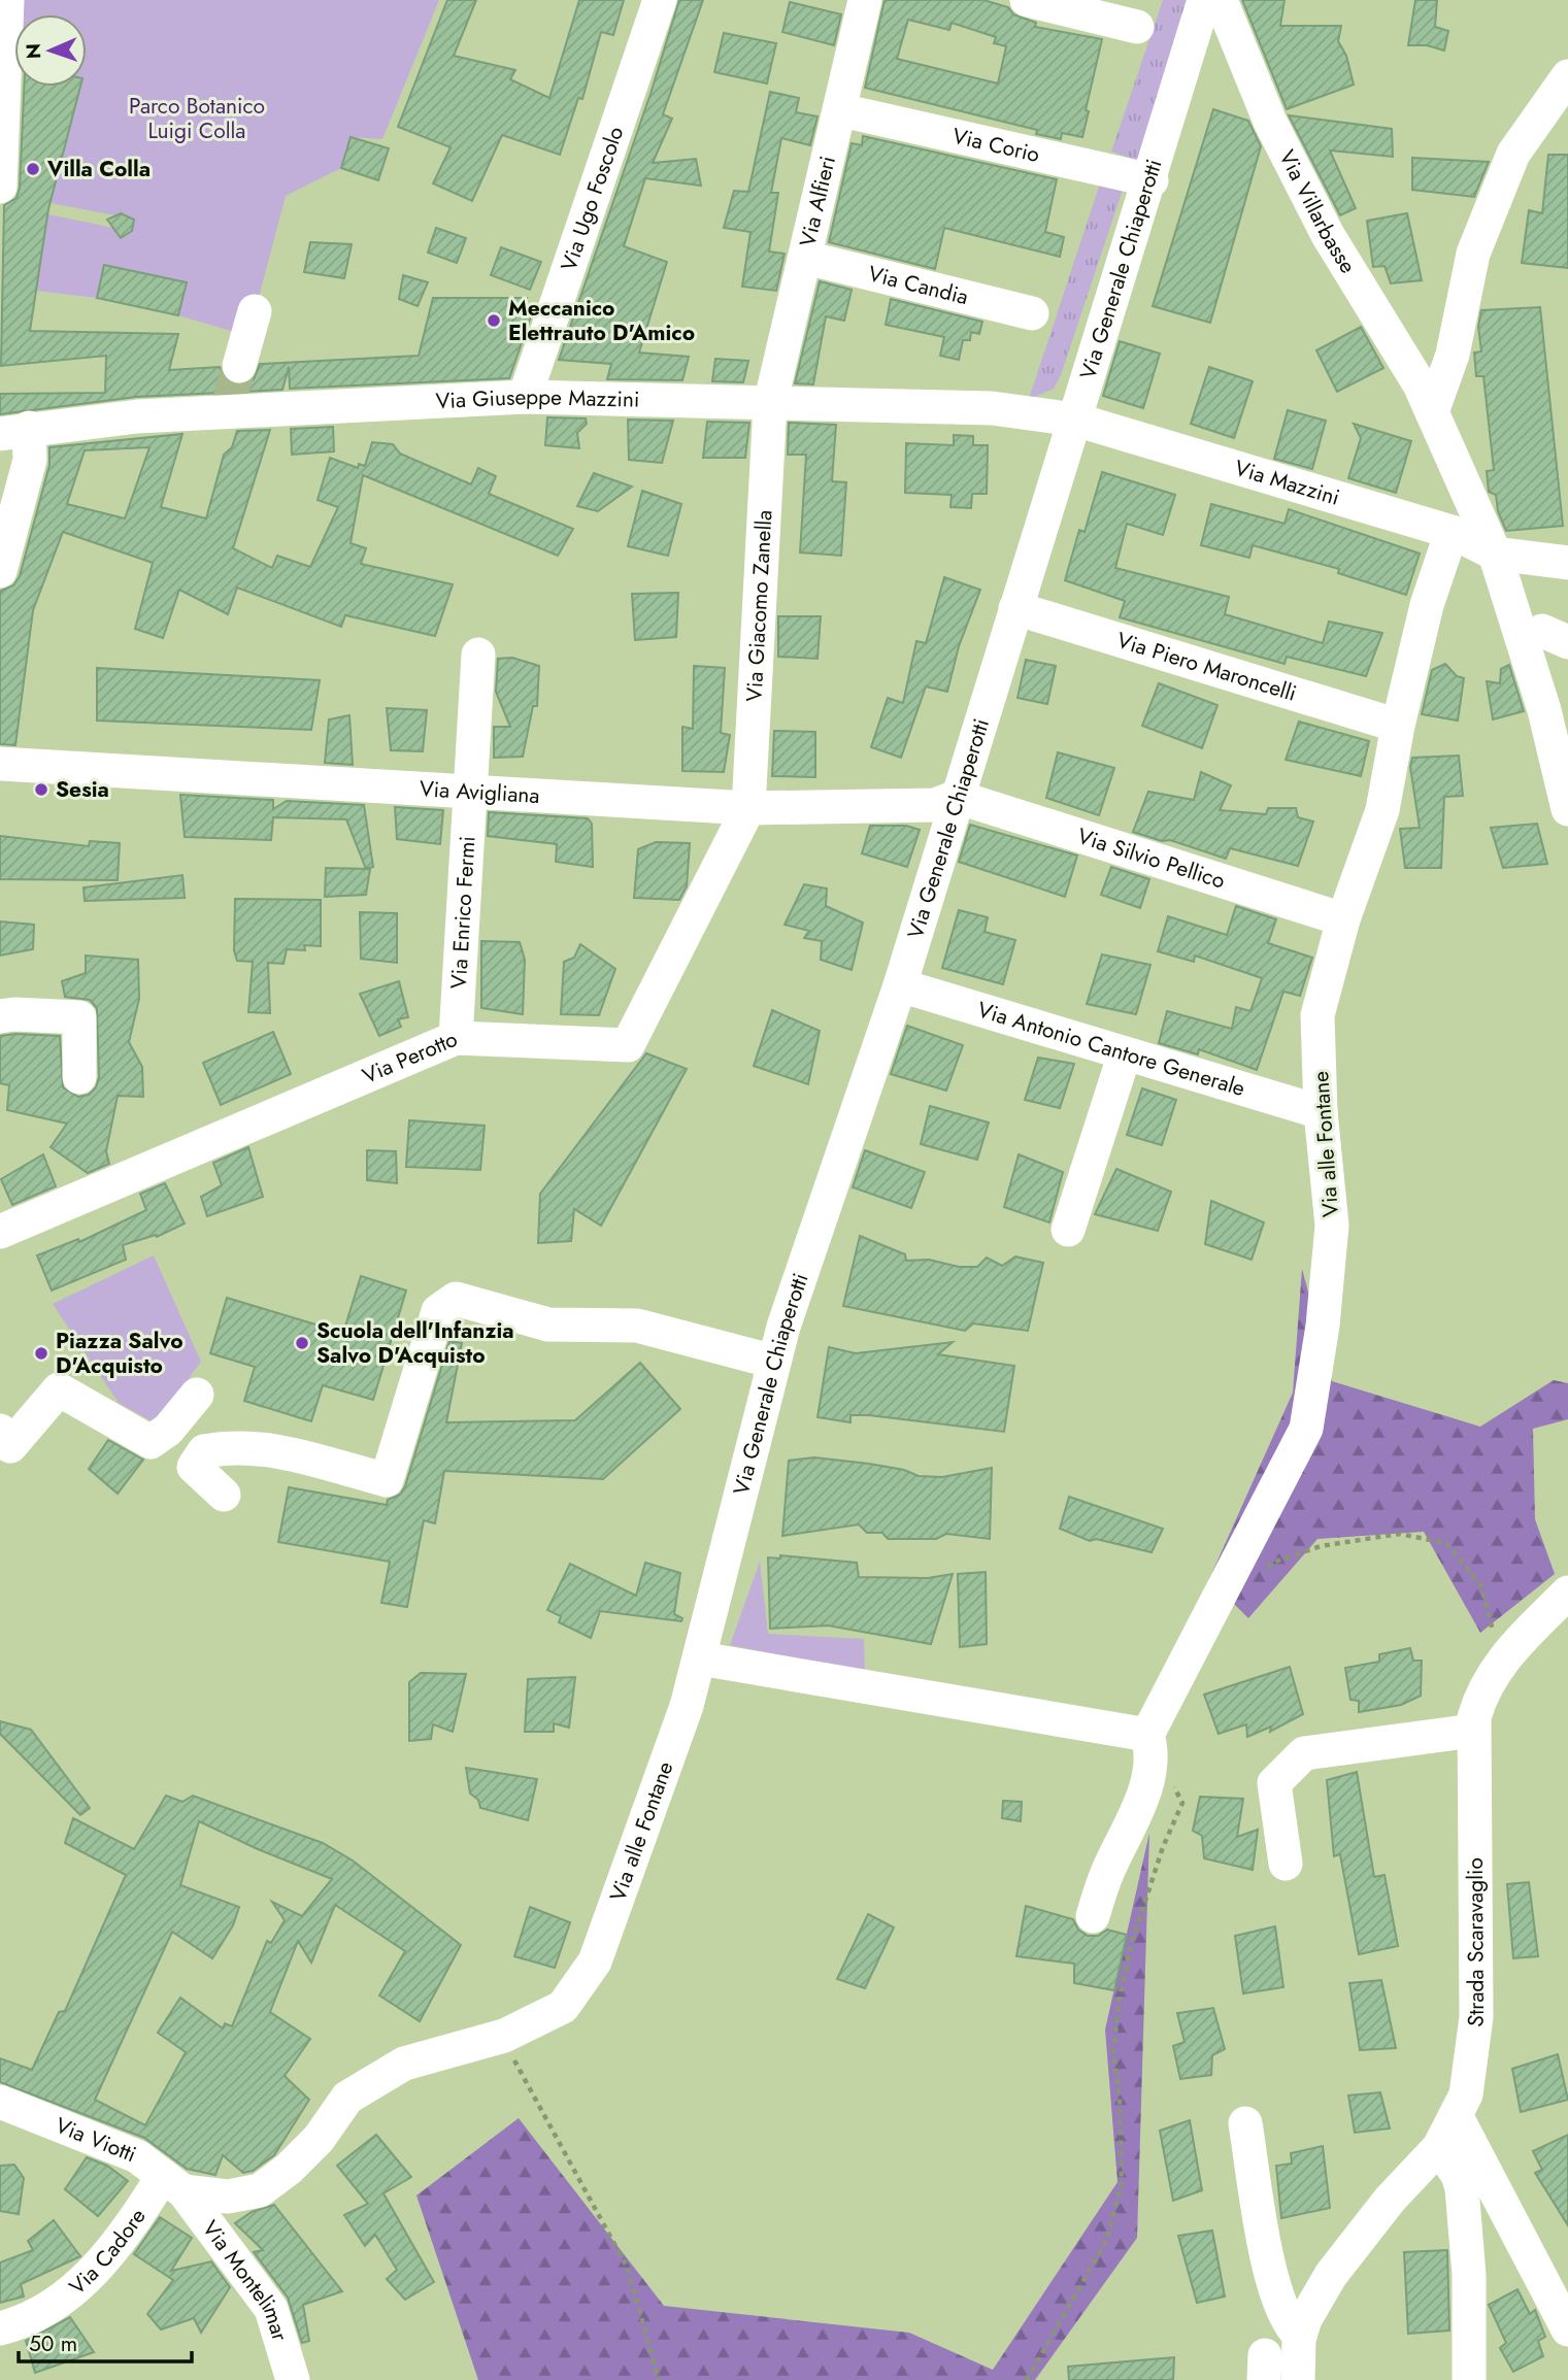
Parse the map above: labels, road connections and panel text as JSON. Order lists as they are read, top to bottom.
{
  "streets": {
    "street": [
      "Via Corio",
      "Via Ugo Foscolo",
      "Via Alfieri",
      "Via Villarbasse",
      "Via Generale Chiaperotti",
      "Via Candia",
      "Via Giuseppe Mazzini",
      "Via Mazzini",
      "Via Giacomo Zanella",
      "Via Piero Maroncelli",
      "Via Avigliana",
      "Via Silvio Pellico",
      "Via Enrico Fermi",
      "Via Antonio Cantore Generale",
      "Via Perotto",
      "Via alle Fontane",
      "Strada Scaravaglio",
      "Via Viotti",
      "Via Cadore",
      "Via Montelimar"
    ]
  },
  "crossings": [
    ["Via Corio", "Via Alfieri"],
    ["Via Corio", "Via Generale Chiaperotti"],
    ["Via Ugo Foscolo", "Via Giuseppe Mazzini"],
    ["Via Alfieri", "Via Candia"],
    ["Via Alfieri", "Via Giuseppe Mazzini"],
    ["Via Alfieri", "Via Giacomo Zanella"],
    ["Via Villarbasse", "Via Mazzini"],
    ["Via Generale Chiaperotti", "Via Giuseppe Mazzini"],
    ["Via Generale Chiaperotti", "Via Mazzini"],
    ["Via Generale Chiaperotti", "Via Piero Maroncelli"],
    ["Via Generale Chiaperotti", "Via Avigliana"],
    ["Via Generale Chiaperotti", "Via Silvio Pellico"],
    ["Via Generale Chiaperotti", "Via Antonio Cantore Generale"],
    ["Via Generale Chiaperotti", "Via alle Fontane"],
    ["Via Giuseppe Mazzini", "Via Mazzini"],
    ["Via Giuseppe Mazzini", "Via Giacomo Zanella"],
    ["Via Mazzini", "Via alle Fontane"],
    ["Via Giacomo Zanella", "Via Avigliana"],
    ["Via Giacomo Zanella", "Via Perotto"],
    ["Via Piero Maroncelli", "Via alle Fontane"],
    ["Via Avigliana", "Via Silvio Pellico"],
    ["Via Avigliana", "Via Enrico Fermi"],
    ["Via Avigliana", "Via Perotto"],
    ["Via Silvio Pellico", "Via alle Fontane"],
    ["Via Enrico Fermi", "Via Perotto"],
    ["Via Antonio Cantore Generale", "Via alle Fontane"],
    ["Via alle Fontane", "Via Viotti"],
    ["Via alle Fontane", "Via Cadore"],
    ["Via alle Fontane", "Via Montelimar"],
    ["Via Viotti", "Via Cadore"],
    ["Via Viotti", "Via Montelimar"],
    ["Via Cadore", "Via Montelimar"]
  ],
  "parks": ["Parco Botanico Luigi Colla"],
  "places": [
    "Villa Colla",
    "Meccanico Elettrauto D'Amico",
    "Sesia",
    "Scuola dell'Infanzia Salvo D'Acquisto",
    "Piazza Salvo D'Acquisto"
  ],
  "scale_bar": "50 m",
  "north": "left"
}
